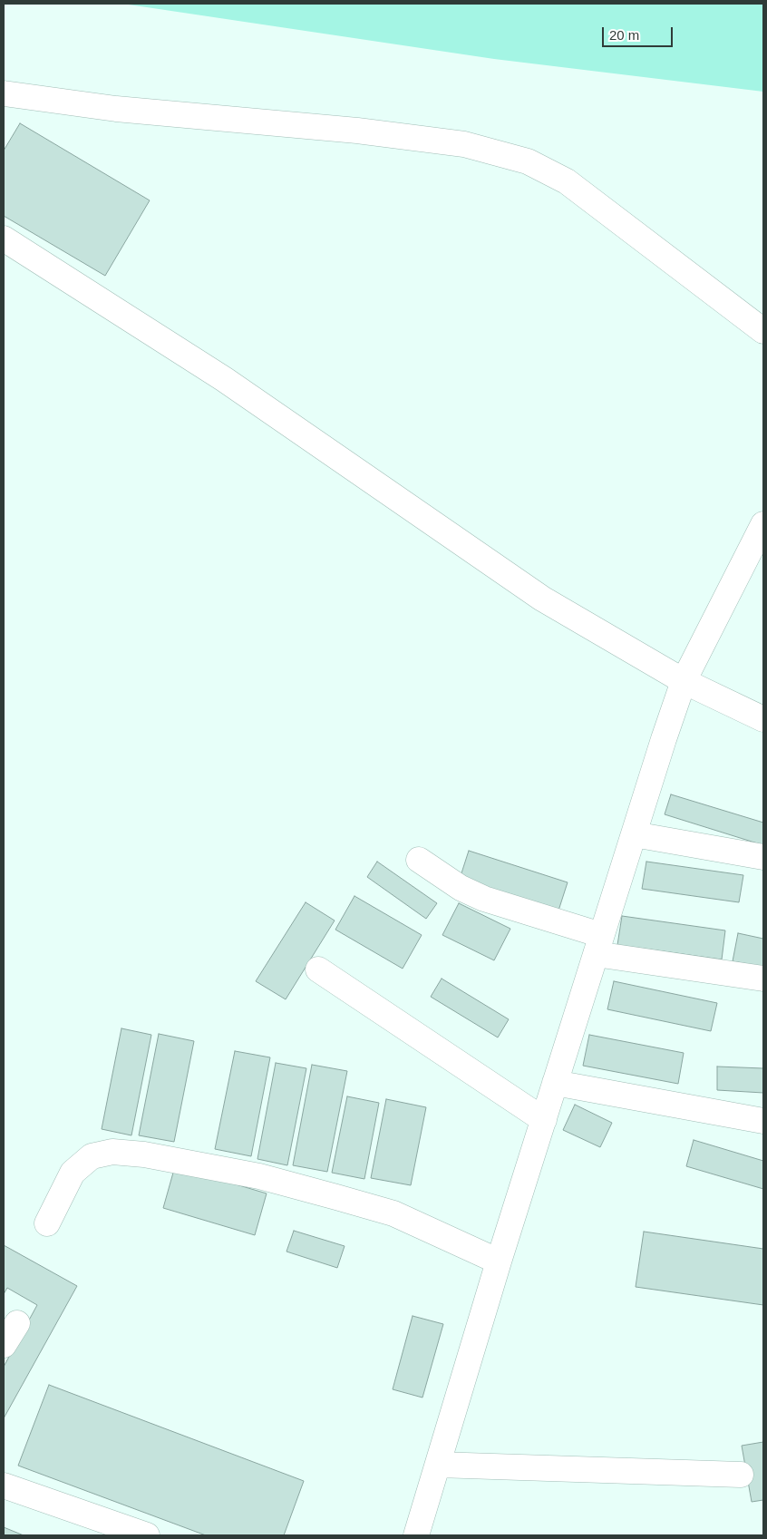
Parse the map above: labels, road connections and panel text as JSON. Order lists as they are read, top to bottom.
{
  "scale_bar": "20 m"
}
